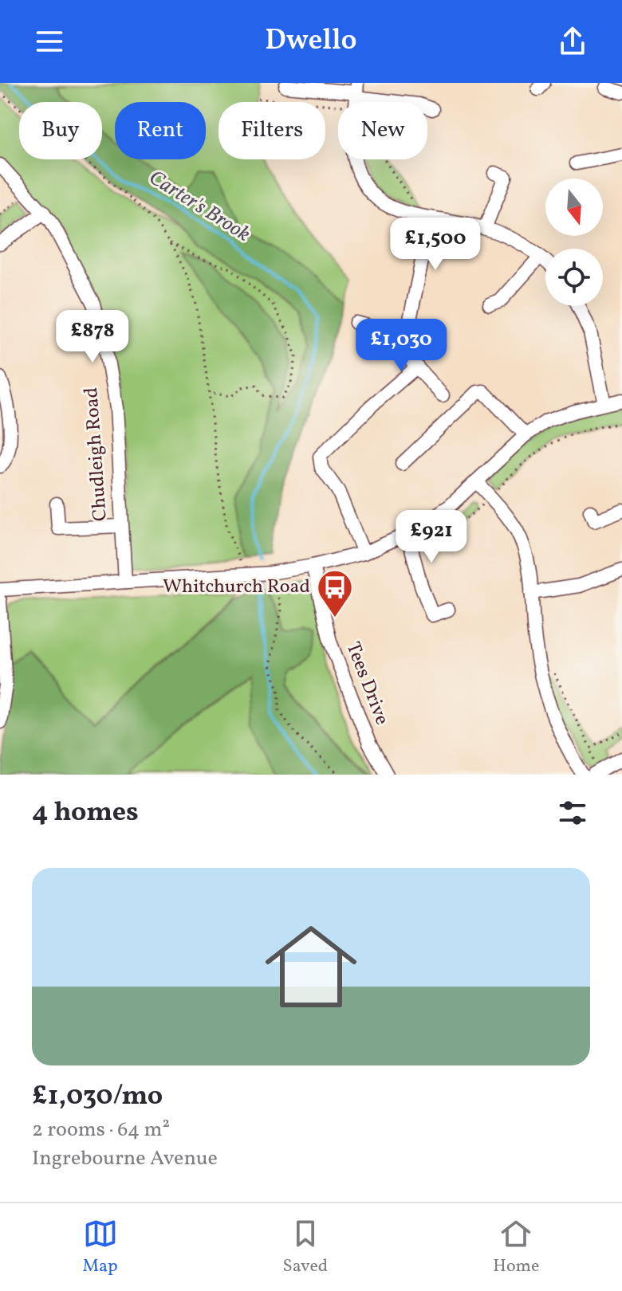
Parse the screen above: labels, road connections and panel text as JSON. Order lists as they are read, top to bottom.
{
  "streets": {
    "street": ["Chudleigh Road", "Tees Drive"]
  },
  "water": ["Carter's Brook"],
  "places": {
    "bus stop": ["Whitchurch Road"]
  },
  "north": "bottom",
  "page": {
    "header": "Dwello",
    "chip": [
      "Buy",
      "Rent",
      "Filters",
      "New"
    ],
    "price": [
      "£1,500",
      "£878",
      "£1,030",
      "£921"
    ],
    "heading": "4 homes",
    "list": [
      {
        "name": "£1,030/mo",
        "note": "2 rooms · 64 m² · Ingrebourne Avenue"
      }
    ],
    "tabs": ["Map", "Saved", "Home"]
  }
}
